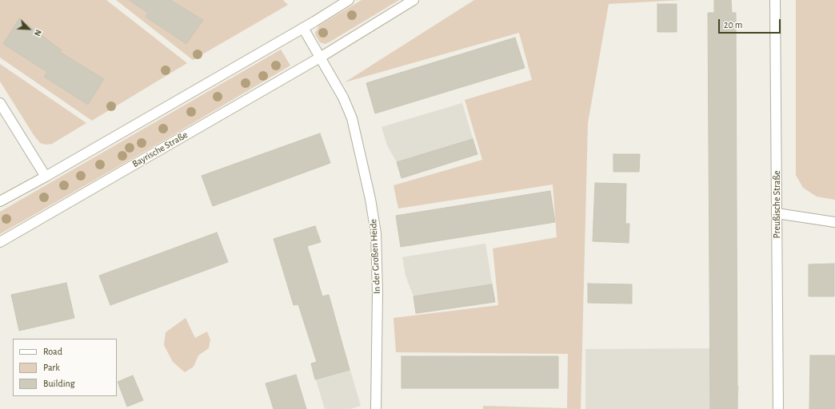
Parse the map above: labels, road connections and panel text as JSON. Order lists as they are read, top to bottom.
{
  "streets": {
    "street": ["Bayrische Straße", "Preußische Straße", "In der Großen Heide"]
  },
  "crossings": [
    ["Bayrische Straße", "In der Großen Heide"]
  ],
  "legend": ["Road", "Park", "Building"],
  "scale_bar": "20 m",
  "north": "bottom right"
}
